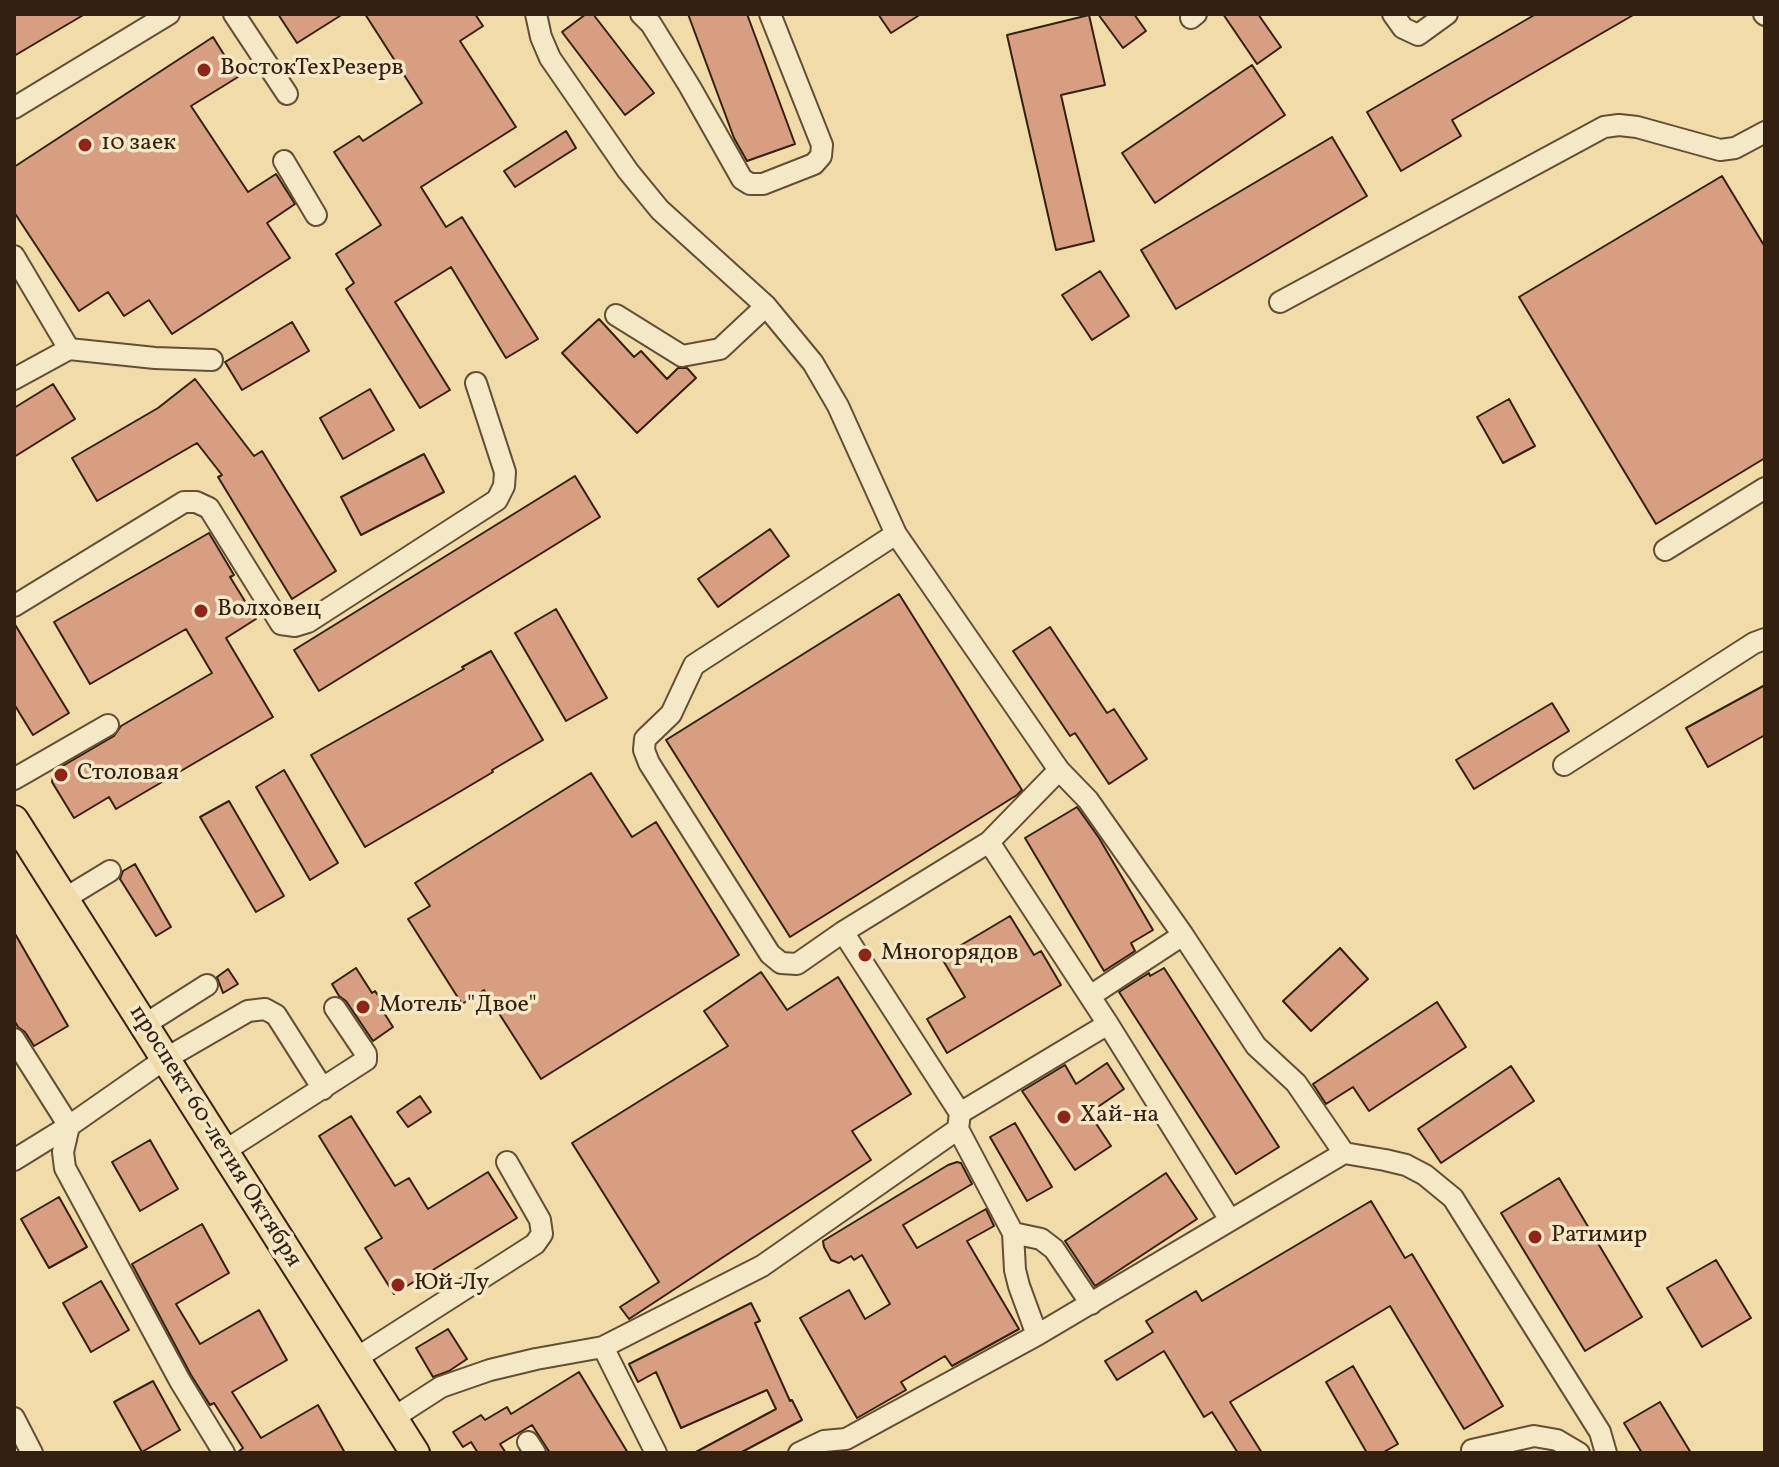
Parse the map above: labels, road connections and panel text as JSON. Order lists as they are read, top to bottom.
{
  "streets": {
    "highway": ["проспект 60-летия Октября"]
  },
  "places": [
    "ВостокТехРезерв",
    "10 заек",
    "Волховец",
    "Столовая",
    "Многорядов",
    "Мотель \"Двое\"",
    "Хай-на",
    "Ратимир",
    "Юй-Лу"
  ]
}
